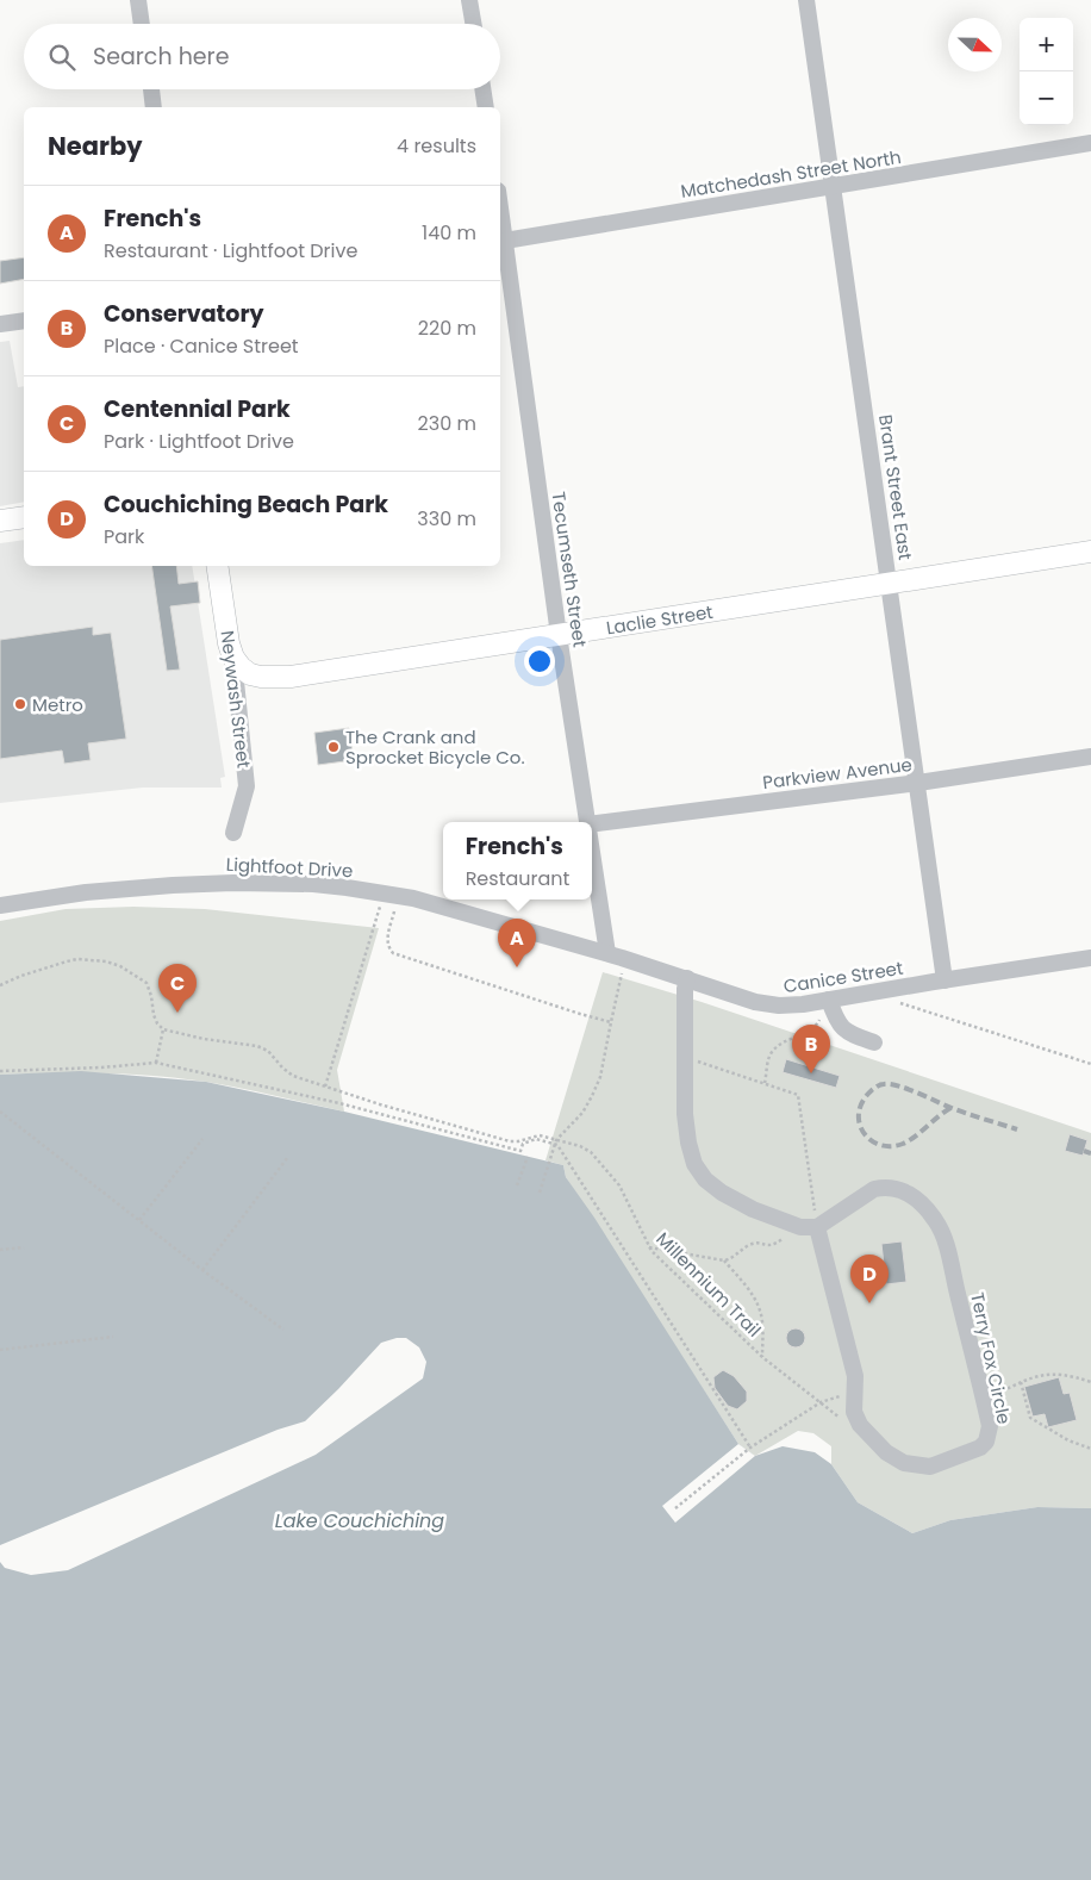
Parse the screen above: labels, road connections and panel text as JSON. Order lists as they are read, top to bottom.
{
  "streets": {
    "main road": ["Laclie Street", "Neywash Street"],
    "street": [
      "Matchedash Street North",
      "Brant Street East",
      "Tecumseth Street",
      "Parkview Avenue",
      "Lightfoot Drive",
      "Canice Street",
      "Terry Fox Circle"
    ],
    "path": ["Millennium Trail"]
  },
  "crossings": [
    ["Matchedash Street North", "Brant Street East"],
    ["Matchedash Street North", "Tecumseth Street"],
    ["Brant Street East", "Laclie Street"],
    ["Brant Street East", "Parkview Avenue"],
    ["Brant Street East", "Canice Street"],
    ["Tecumseth Street", "Laclie Street"],
    ["Tecumseth Street", "Lightfoot Drive"],
    ["Tecumseth Street", "Canice Street"],
    ["Laclie Street", "Neywash Street"],
    ["Lightfoot Drive", "Canice Street"]
  ],
  "water": ["Lake Couchiching"],
  "places": ["Metro", "The Crank and Sprocket Bicycle Co."],
  "north": "right",
  "page": {
    "map_buttons": ["+", "−"],
    "search": "Search here",
    "heading": ["Nearby", "4 results"],
    "list": [
      {
        "mark": "A",
        "name": "French's",
        "note": "Restaurant · Lightfoot Drive",
        "value": "140 m"
      },
      {
        "mark": "B",
        "name": "Conservatory",
        "note": "Place · Canice Street",
        "value": "220 m"
      },
      {
        "mark": "C",
        "name": "Centennial Park",
        "note": "Park · Lightfoot Drive",
        "value": "230 m"
      },
      {
        "mark": "D",
        "name": "Couchiching Beach Park",
        "note": "Park",
        "value": "330 m"
      }
    ],
    "popup": ["French's", "Restaurant"],
    "pins": [
      "A",
      "C",
      "B",
      "D"
    ]
  }
}
